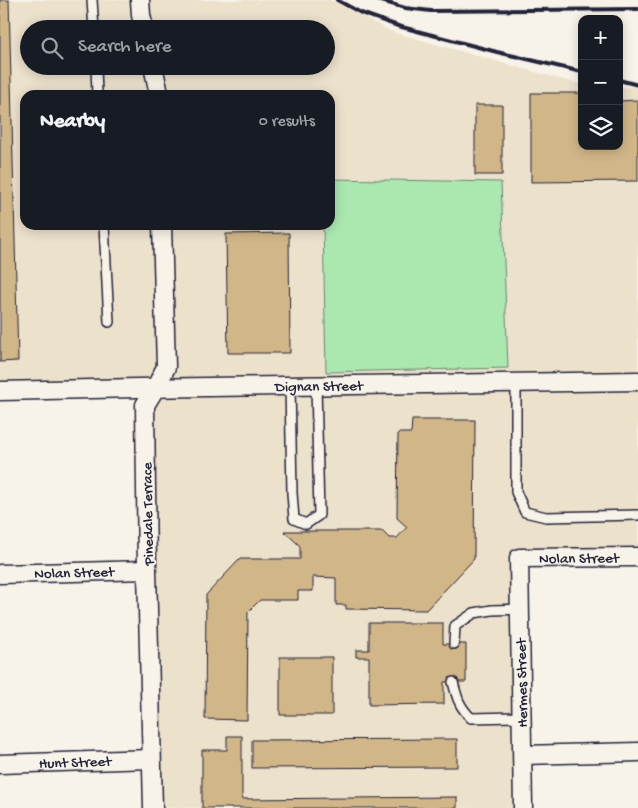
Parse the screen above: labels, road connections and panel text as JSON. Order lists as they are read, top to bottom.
{
  "streets": {
    "street": [
      "Dignan Street",
      "Pinedale Terrace",
      "Nolan Street",
      "Hermes Street",
      "Hunt Street"
    ]
  },
  "crossings": [
    ["Dignan Street", "Pinedale Terrace"],
    ["Pinedale Terrace", "Nolan Street"],
    ["Pinedale Terrace", "Hunt Street"],
    ["Nolan Street", "Hermes Street"]
  ],
  "page": {
    "map_buttons": ["+", "−"],
    "search": "Search here",
    "heading": ["Nearby", "0 results"]
  }
}
